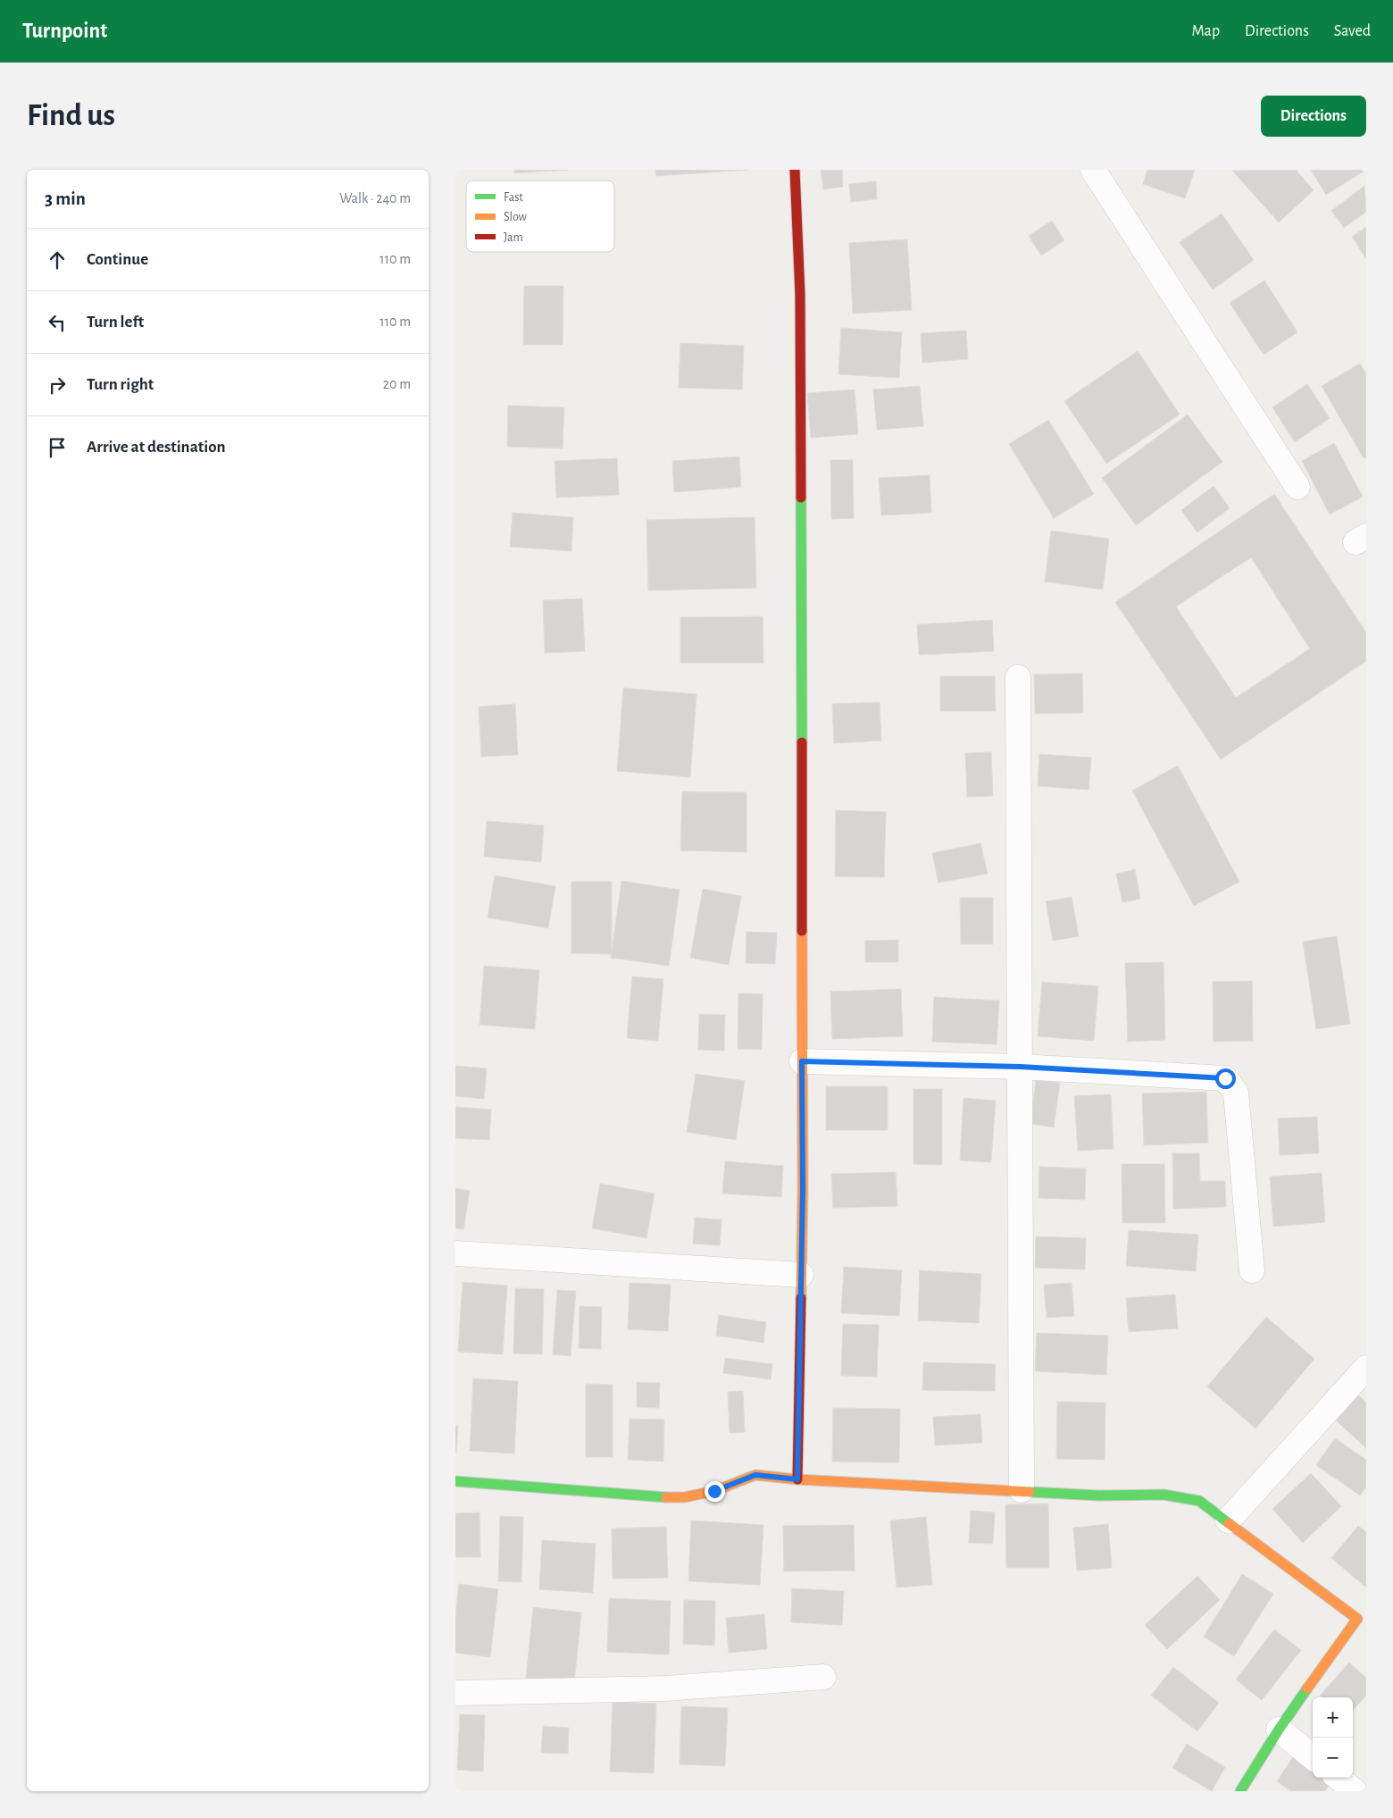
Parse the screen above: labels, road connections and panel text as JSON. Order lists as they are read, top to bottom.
{
  "legend": ["Fast", "Slow", "Jam"],
  "page": {
    "header": "Turnpoint",
    "nav": ["Map", "Directions", "Saved"],
    "buttons": "Directions",
    "title": "Find us",
    "heading": ["3 min", "Walk · 240 m"],
    "list": [
      ["Continue", "110 m"],
      ["Turn left", "110 m"],
      ["Turn right", "20 m"],
      "Arrive at destination"
    ],
    "map_buttons": ["+", "−"]
  }
}
